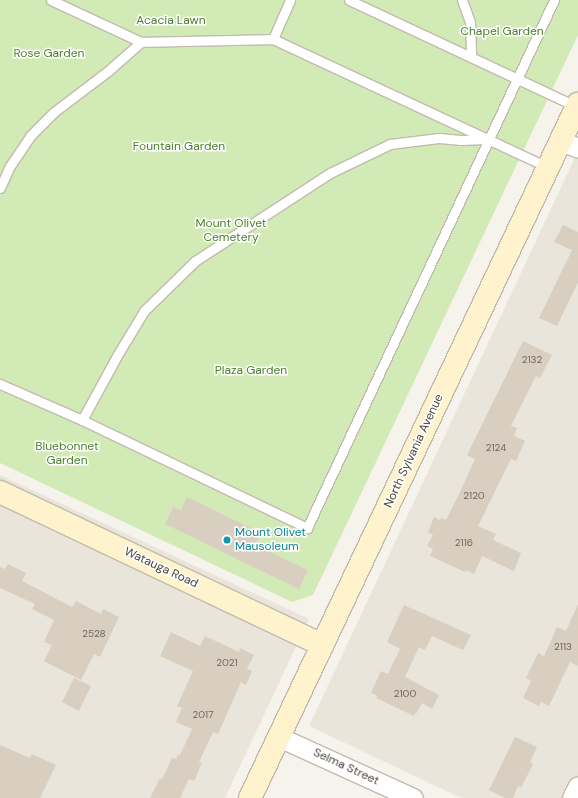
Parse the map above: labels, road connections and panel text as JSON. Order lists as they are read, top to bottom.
{
  "streets": {
    "main road": ["North Sylvania Avenue", "Watauga Road"],
    "street": ["Selma Street"]
  },
  "crossings": [
    ["North Sylvania Avenue", "Watauga Road"],
    ["North Sylvania Avenue", "Selma Street"]
  ],
  "parks": [
    "Acacia Lawn",
    "Chapel Garden",
    "Rose Garden",
    "Fountain Garden",
    "Mount Olivet Cemetery",
    "Plaza Garden",
    "Bluebonnet Garden"
  ],
  "places": ["Mount Olivet Mausoleum"],
  "house_numbers": [
    "2132",
    "2124",
    "2120",
    "2116",
    "2528",
    "2113",
    "2021",
    "2100",
    "2017"
  ]
}
